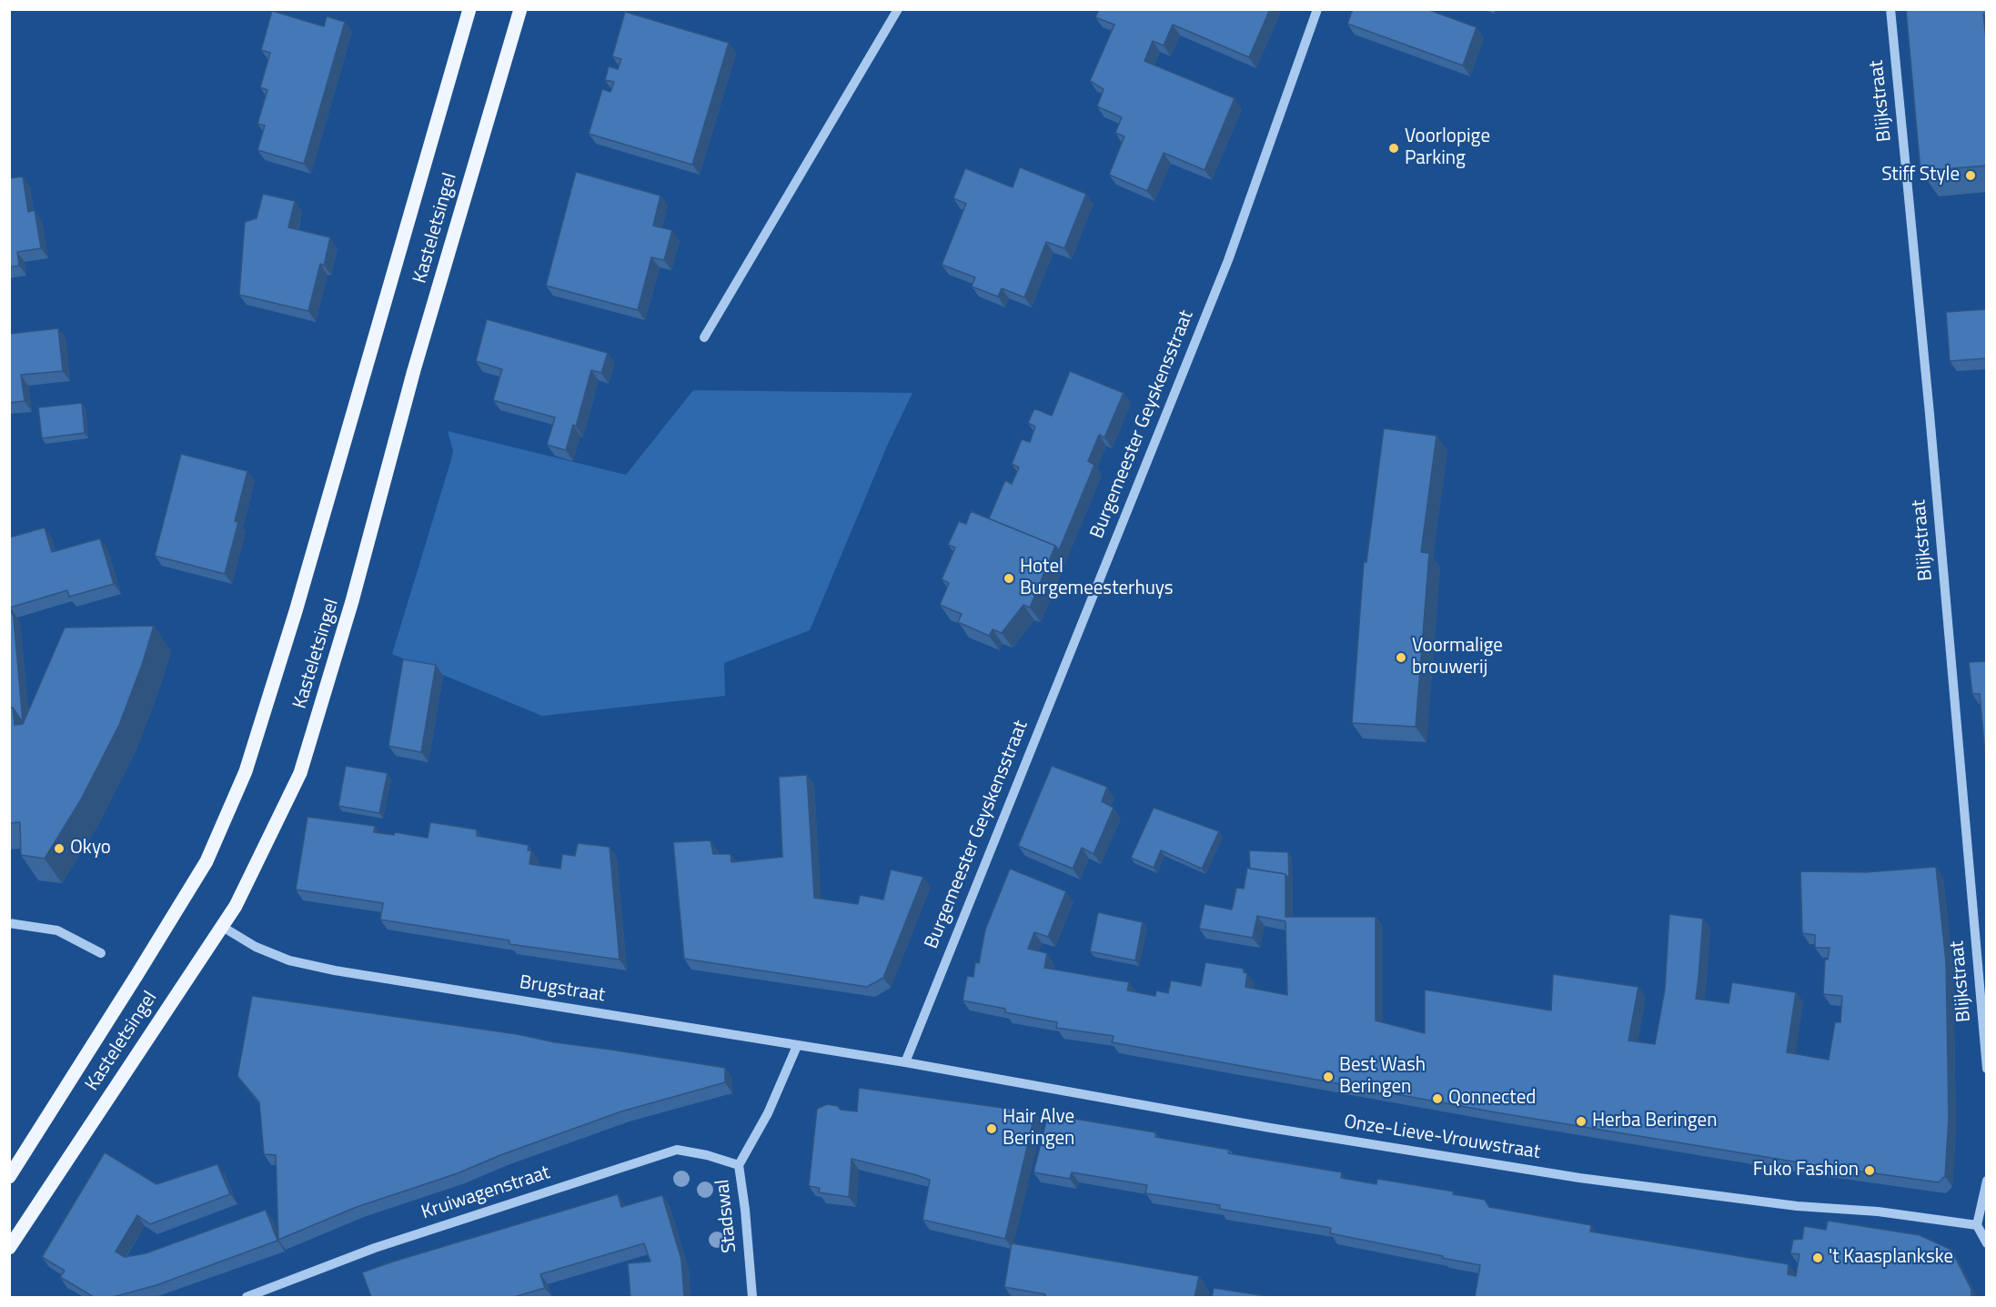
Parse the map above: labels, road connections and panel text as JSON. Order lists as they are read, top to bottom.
{
  "streets": {
    "main road": ["Kasteletsingel"],
    "street": [
      "Blijkstraat",
      "Burgemeester Geyskensstraat",
      "Brugstraat",
      "Onze-Lieve-Vrouwstraat",
      "Kruiwagenstraat",
      "Stadswal"
    ]
  },
  "crossings": [
    ["Kasteletsingel", "Brugstraat"],
    ["Burgemeester Geyskensstraat", "Brugstraat"],
    ["Burgemeester Geyskensstraat", "Onze-Lieve-Vrouwstraat"],
    ["Brugstraat", "Onze-Lieve-Vrouwstraat"],
    ["Brugstraat", "Stadswal"],
    ["Kruiwagenstraat", "Stadswal"]
  ],
  "places": [
    "Voorlopige Parking",
    "Stiff Style",
    "Hotel Burgemeesterhuys",
    "Voormalige brouwerij",
    "Okyo",
    "Best Wash Beringen",
    "Qonnected",
    "Herba Beringen",
    "Hair Alve Beringen",
    "Fuko Fashion",
    "'t Kaasplankske"
  ]
}
